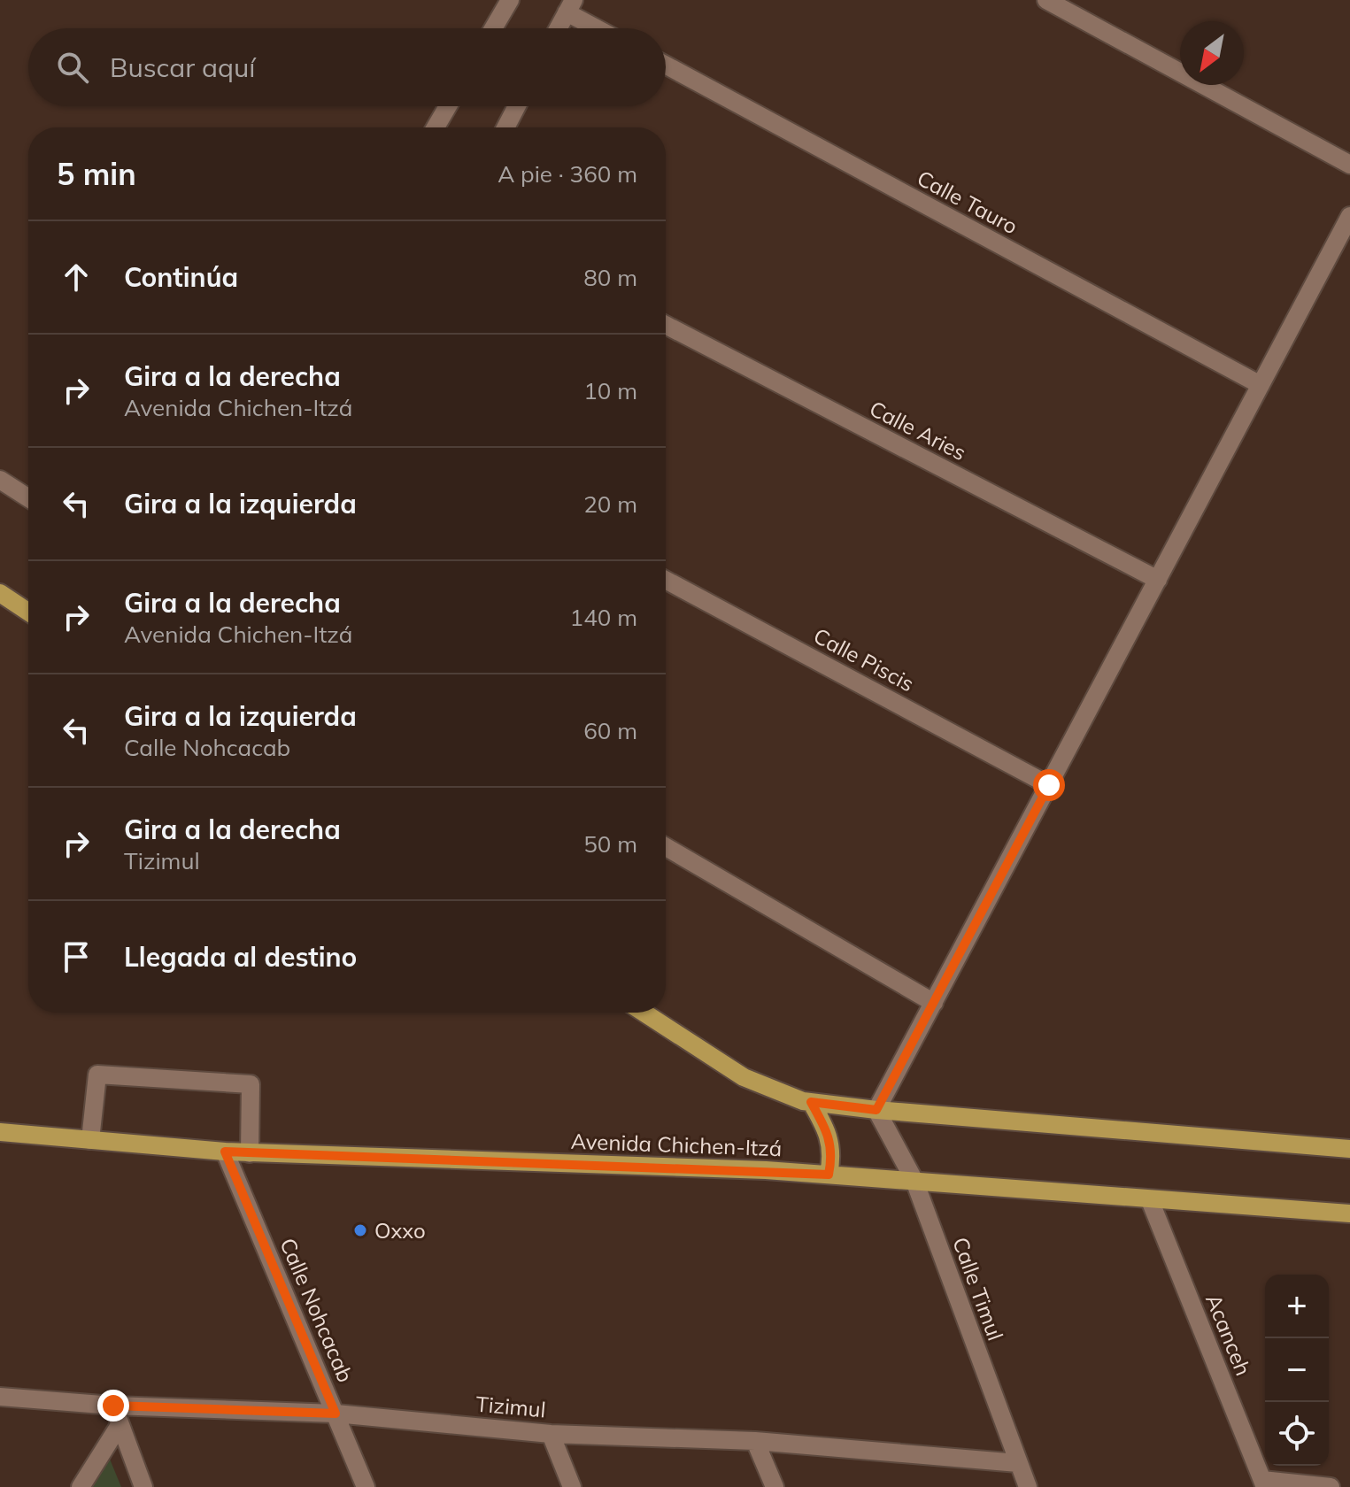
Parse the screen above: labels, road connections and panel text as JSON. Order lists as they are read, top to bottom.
{
  "streets": {
    "main road": ["Avenida Chichen-Itzá"],
    "street": [
      "Calle Tauro",
      "Calle Aries",
      "Calle Piscis",
      "Calle Timul",
      "Calle Nohcacab",
      "Acanceh",
      "Tizimul"
    ]
  },
  "crossings": [
    ["Avenida Chichen-Itzá", "Calle Timul"],
    ["Avenida Chichen-Itzá", "Calle Nohcacab"],
    ["Avenida Chichen-Itzá", "Acanceh"],
    ["Calle Timul", "Tizimul"],
    ["Calle Nohcacab", "Tizimul"]
  ],
  "places": ["Oxxo"],
  "north": "bottom left",
  "page": {
    "search": "Buscar aquí",
    "heading": ["5 min", "A pie · 360 m"],
    "list": [
      ["Continúa", "80 m"],
      ["Gira a la derecha", "Avenida Chichen-Itzá", "10 m"],
      ["Gira a la izquierda", "20 m"],
      ["Gira a la derecha", "Avenida Chichen-Itzá", "140 m"],
      ["Gira a la izquierda", "Calle Nohcacab", "60 m"],
      ["Gira a la derecha", "Tizimul", "50 m"],
      "Llegada al destino"
    ],
    "map_buttons": ["+", "−"]
  }
}
